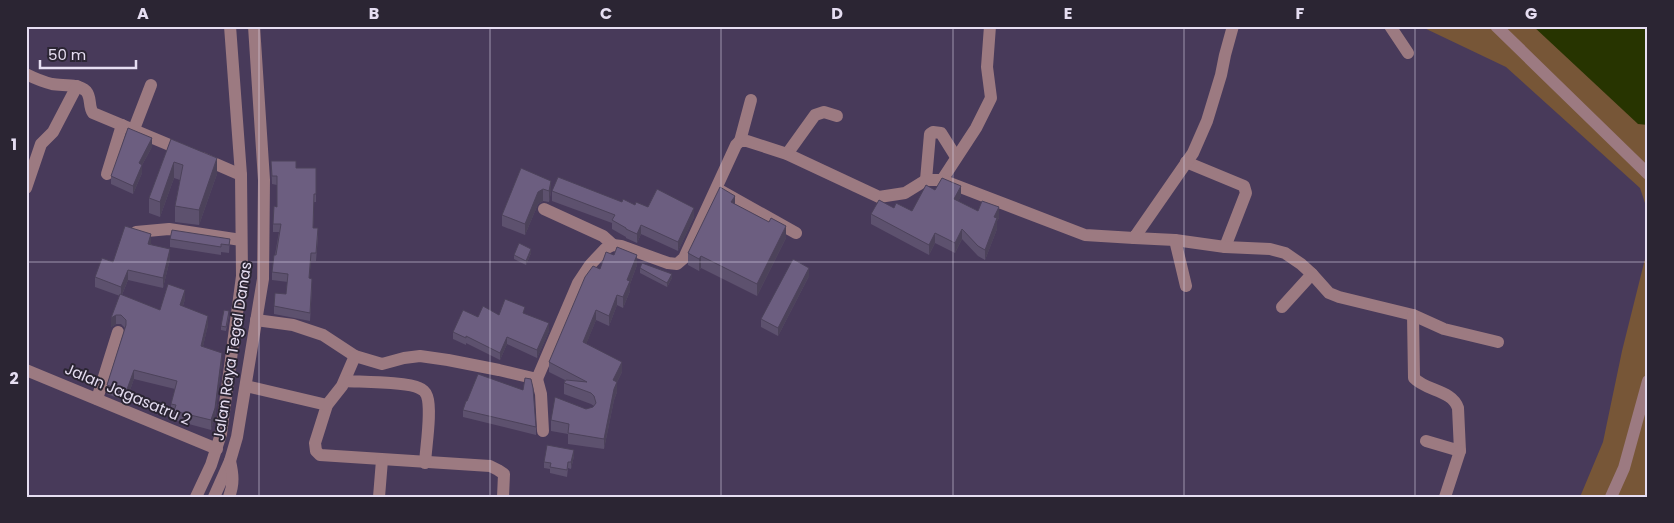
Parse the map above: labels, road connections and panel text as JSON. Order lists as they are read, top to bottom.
{
  "streets": {
    "street": ["Jalan Raya Tegal Danas", "Jalan Jagasatru 2"]
  },
  "crossings": [
    ["Jalan Raya Tegal Danas", "Jalan Jagasatru 2"]
  ],
  "scale_bar": "50 m",
  "grid": {
    "columns": [
      "A",
      "B",
      "C",
      "D",
      "E",
      "F",
      "G"
    ],
    "rows": ["1", "2"]
  }
}
